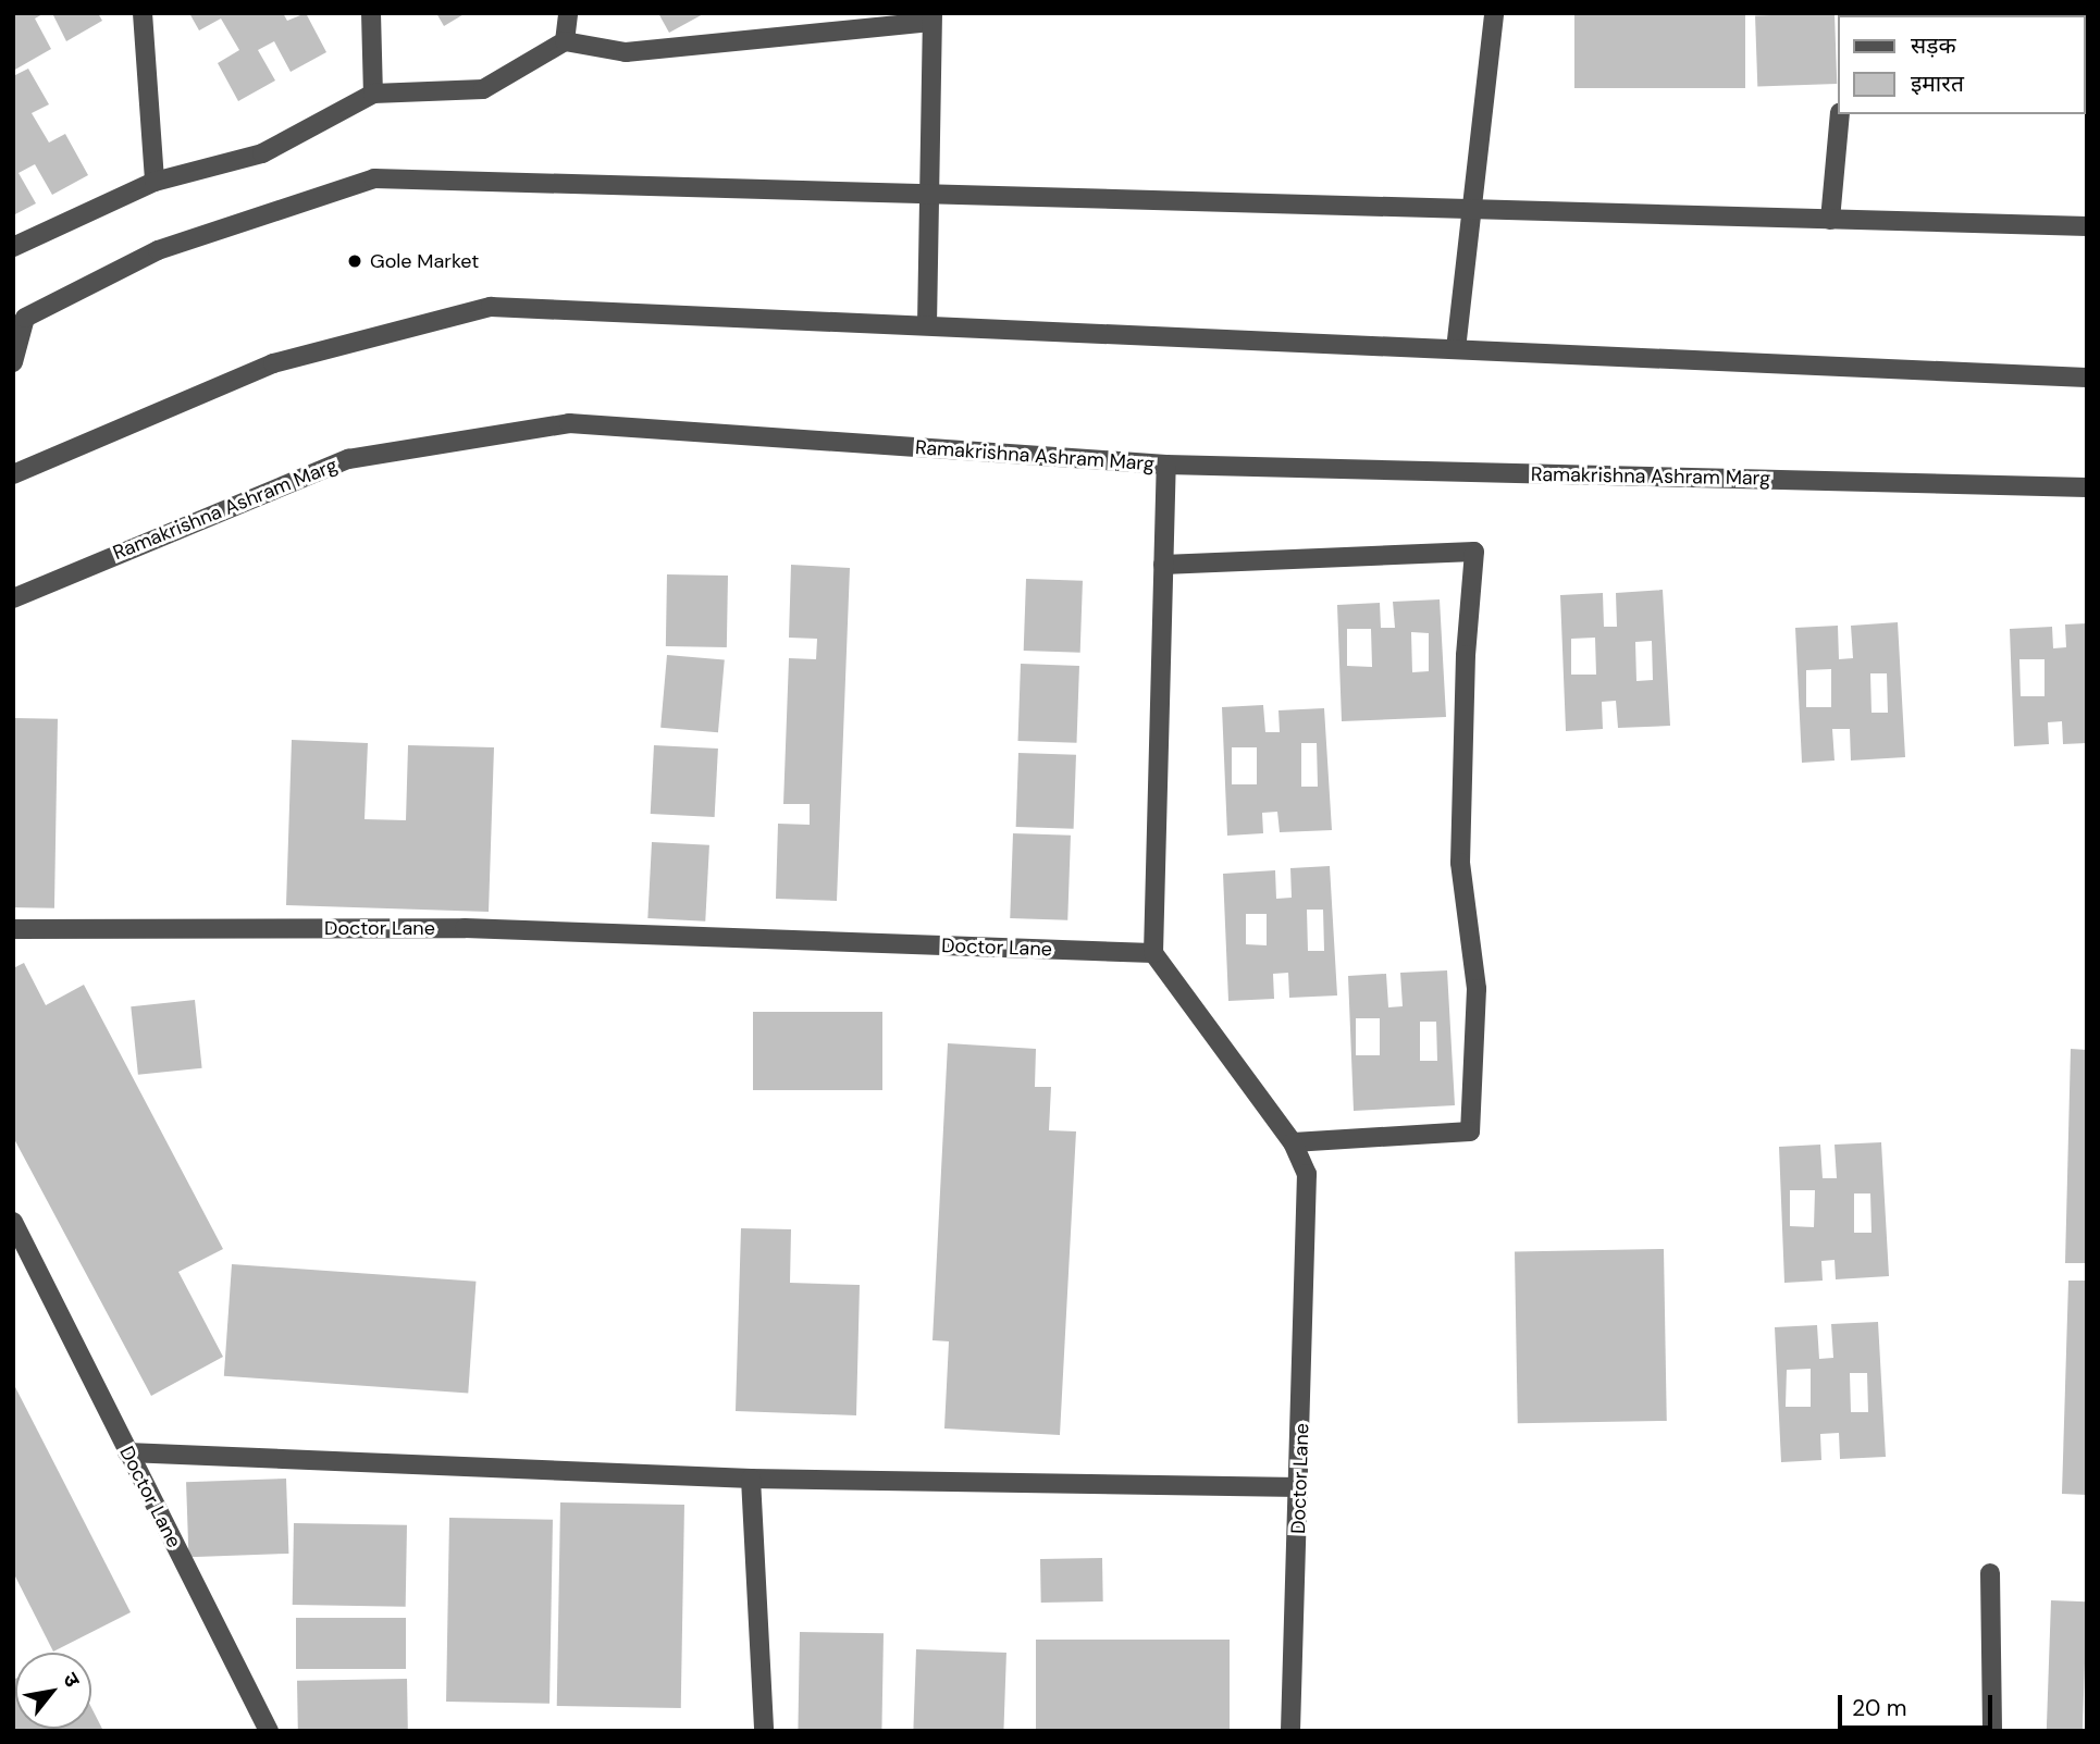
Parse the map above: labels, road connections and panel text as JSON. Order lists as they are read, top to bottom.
{
  "streets": {
    "street": ["Ramakrishna Ashram Marg", "Doctor Lane"]
  },
  "places": ["Gole Market"],
  "legend": ["सड़क", "इमारत"],
  "scale_bar": "20 m",
  "north": "top right"
}
